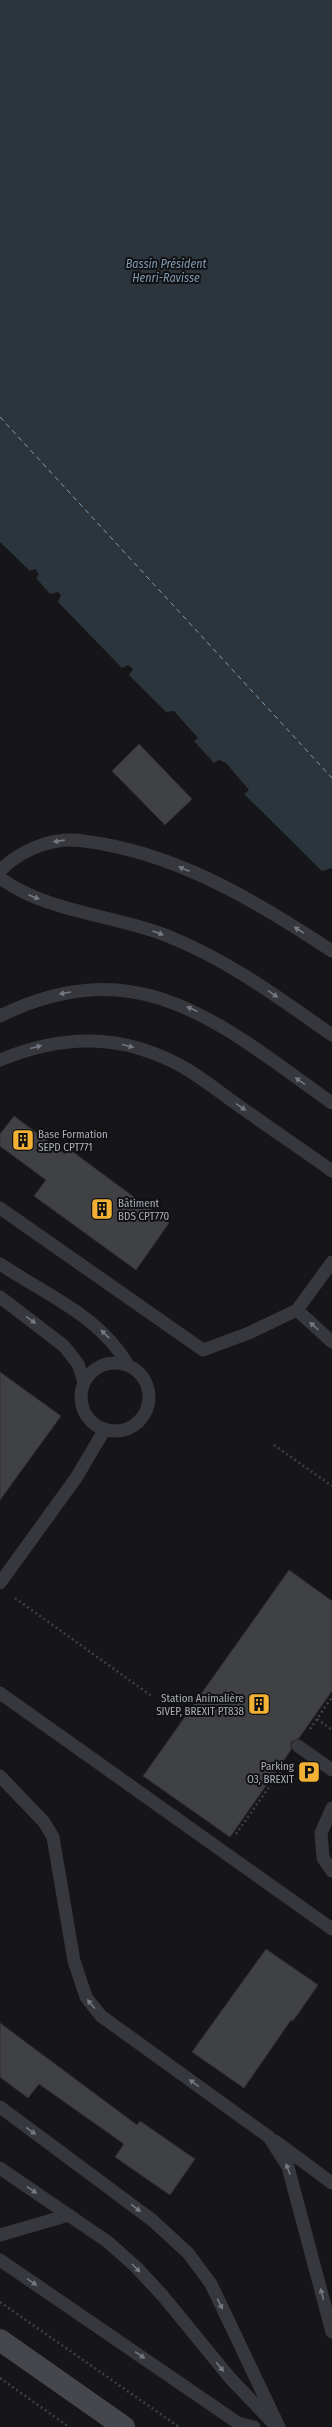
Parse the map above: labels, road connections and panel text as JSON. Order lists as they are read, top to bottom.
{
  "water": ["Bassin Président Henri-Ravisse"],
  "places": {
    "building": ["Base Formation SEPD CPT771", "Bâtiment BDS CPT770", "Station Animalière SIVEP, BREXIT PT838"],
    "parking": ["Parking O3, BREXIT"]
  }
}
